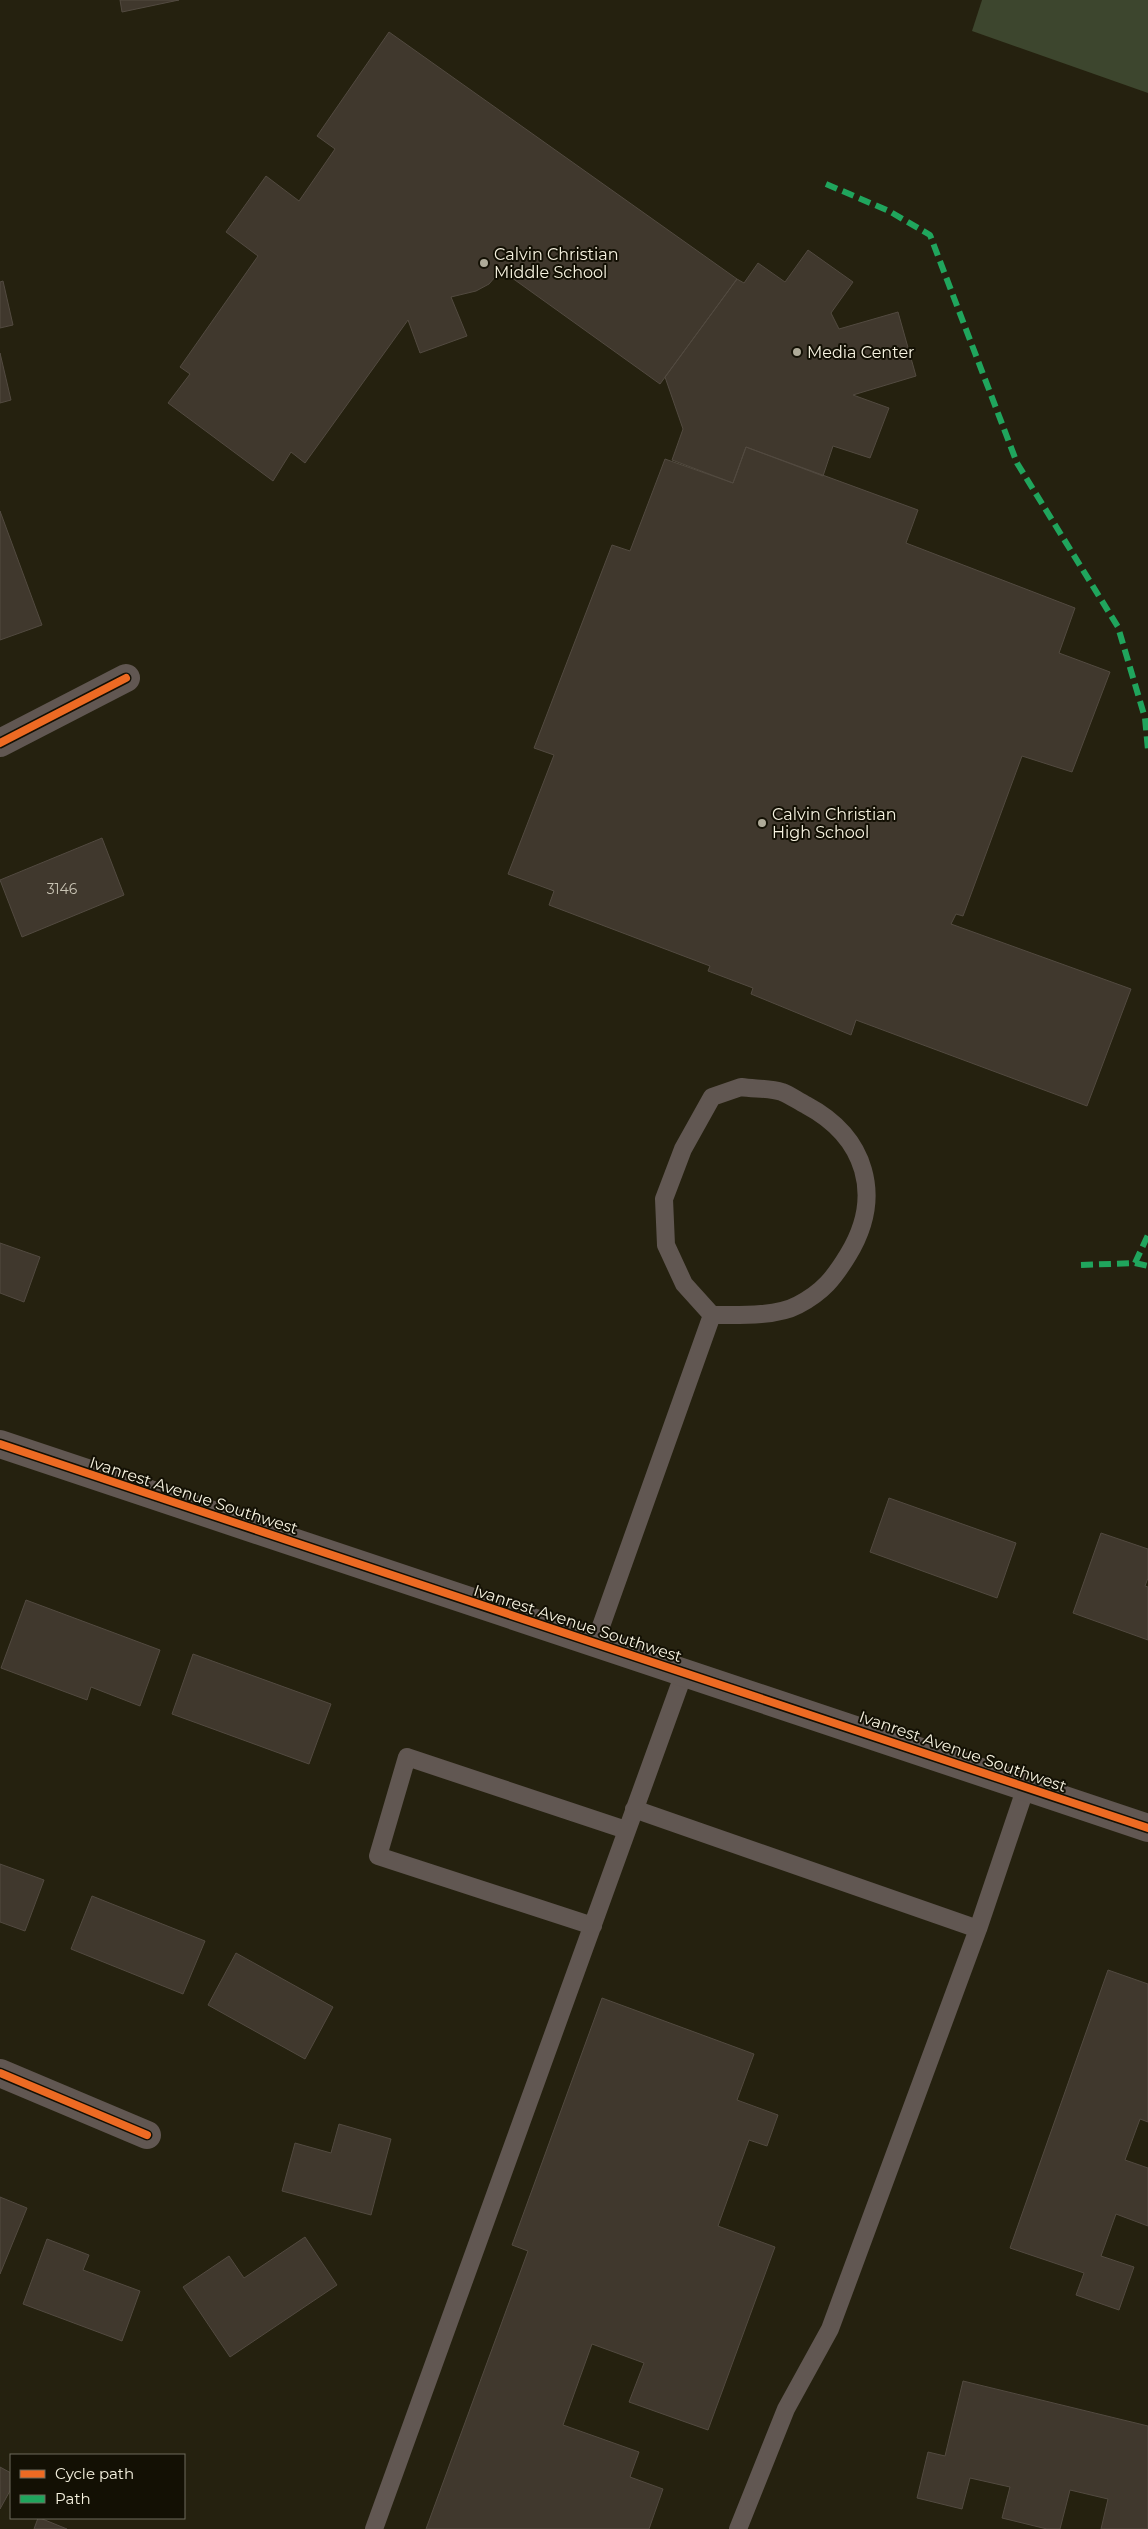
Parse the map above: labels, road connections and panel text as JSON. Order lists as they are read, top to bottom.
{
  "streets": {
    "street": ["Ivanrest Avenue Southwest"]
  },
  "places": ["Calvin Christian Middle School", "Media Center", "Calvin Christian High School"],
  "house_numbers": ["3146"],
  "legend": ["Cycle path", "Path"]
}
